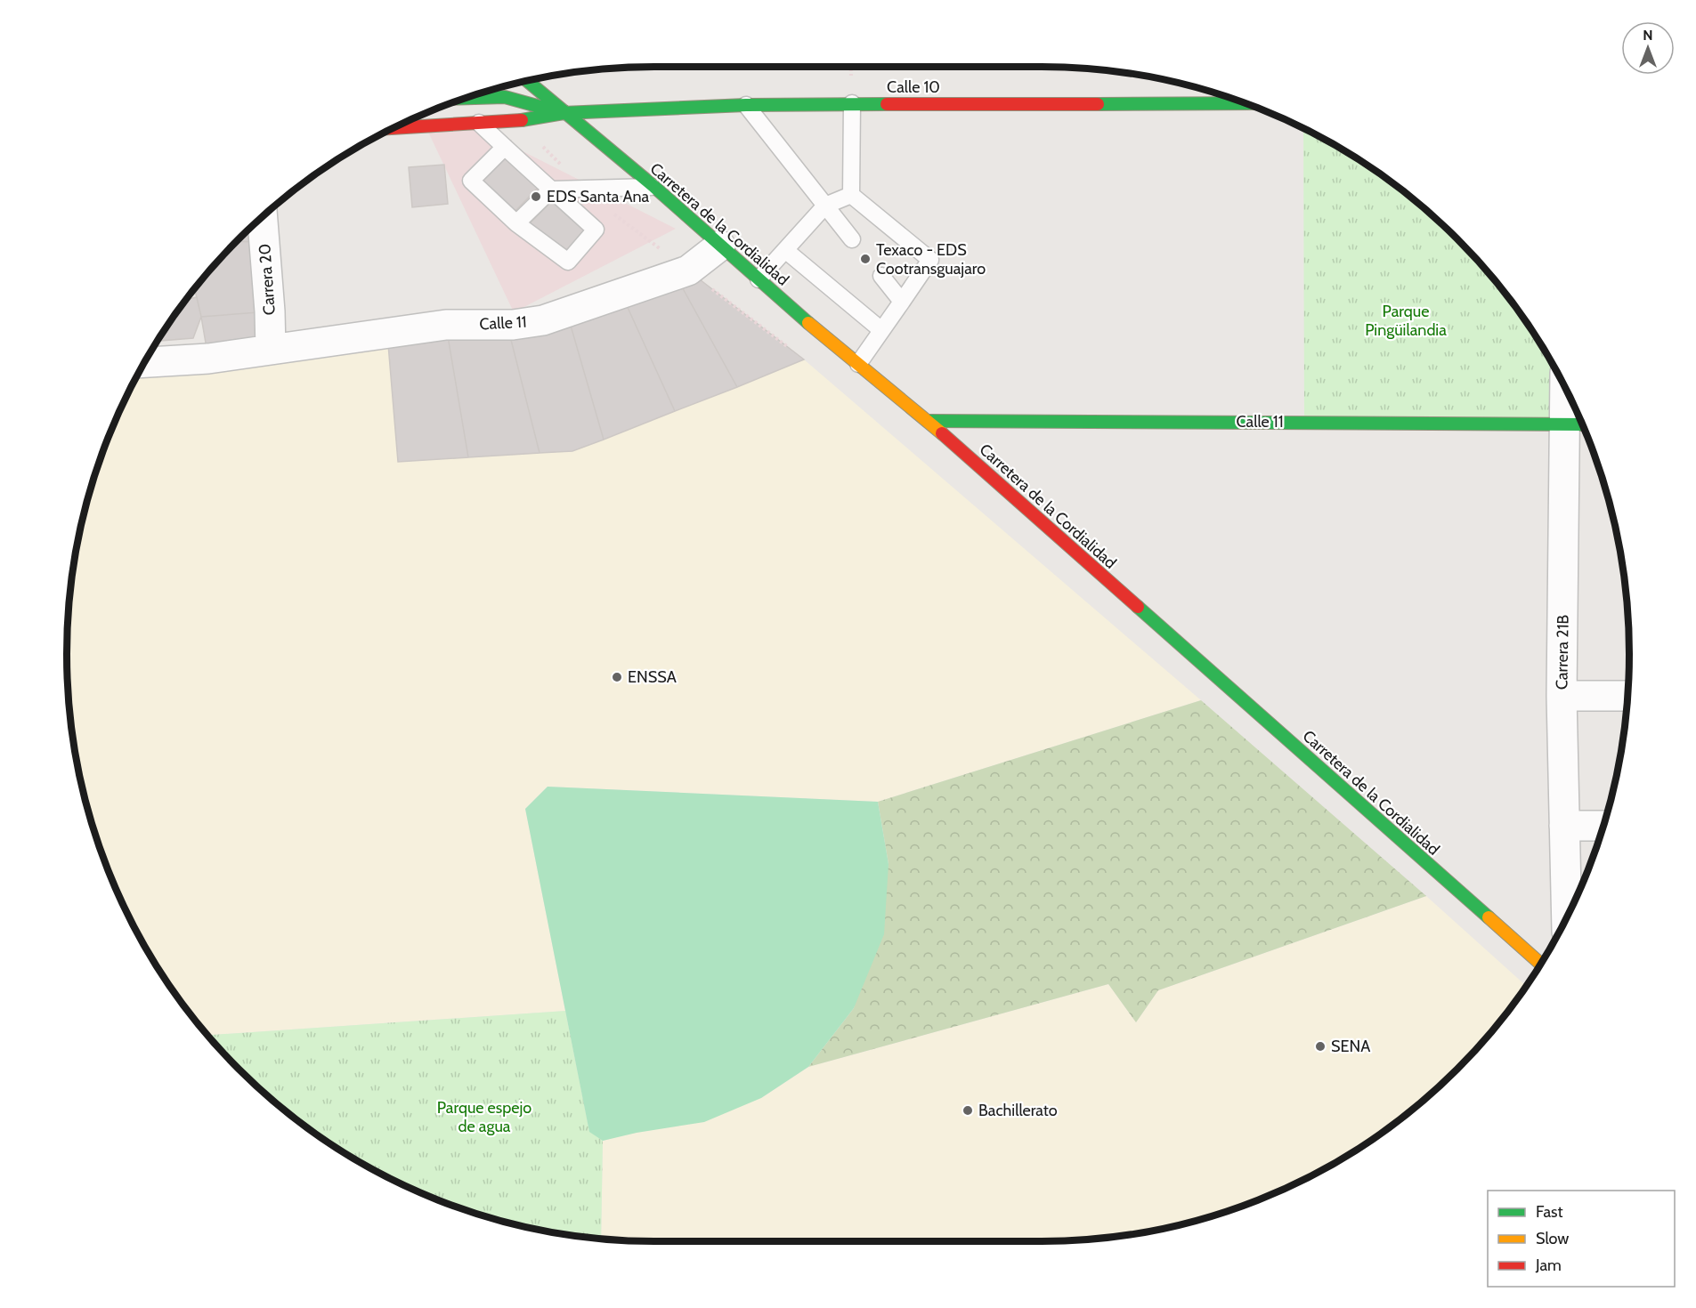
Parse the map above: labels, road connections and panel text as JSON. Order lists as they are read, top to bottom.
{
  "streets": {
    "main road": ["Calle 10", "Carretera de la Cordialidad", "Calle 11"],
    "street": ["Carrera 20", "Carrera 21B"]
  },
  "crossings": [
    ["Calle 10", "Carretera de la Cordialidad"],
    ["Carretera de la Cordialidad", "Calle 11"],
    ["Carrera 20", "Calle 11"],
    ["Calle 11", "Carrera 21B"]
  ],
  "parks": ["Parque Pingüilandia", "Parque espejo de agua"],
  "places": [
    "EDS Santa Ana",
    "Texaco - EDS Cootransguajaro",
    "ENSSA",
    "SENA",
    "Bachillerato"
  ],
  "legend": ["Fast", "Slow", "Jam"],
  "north": "top"
}
